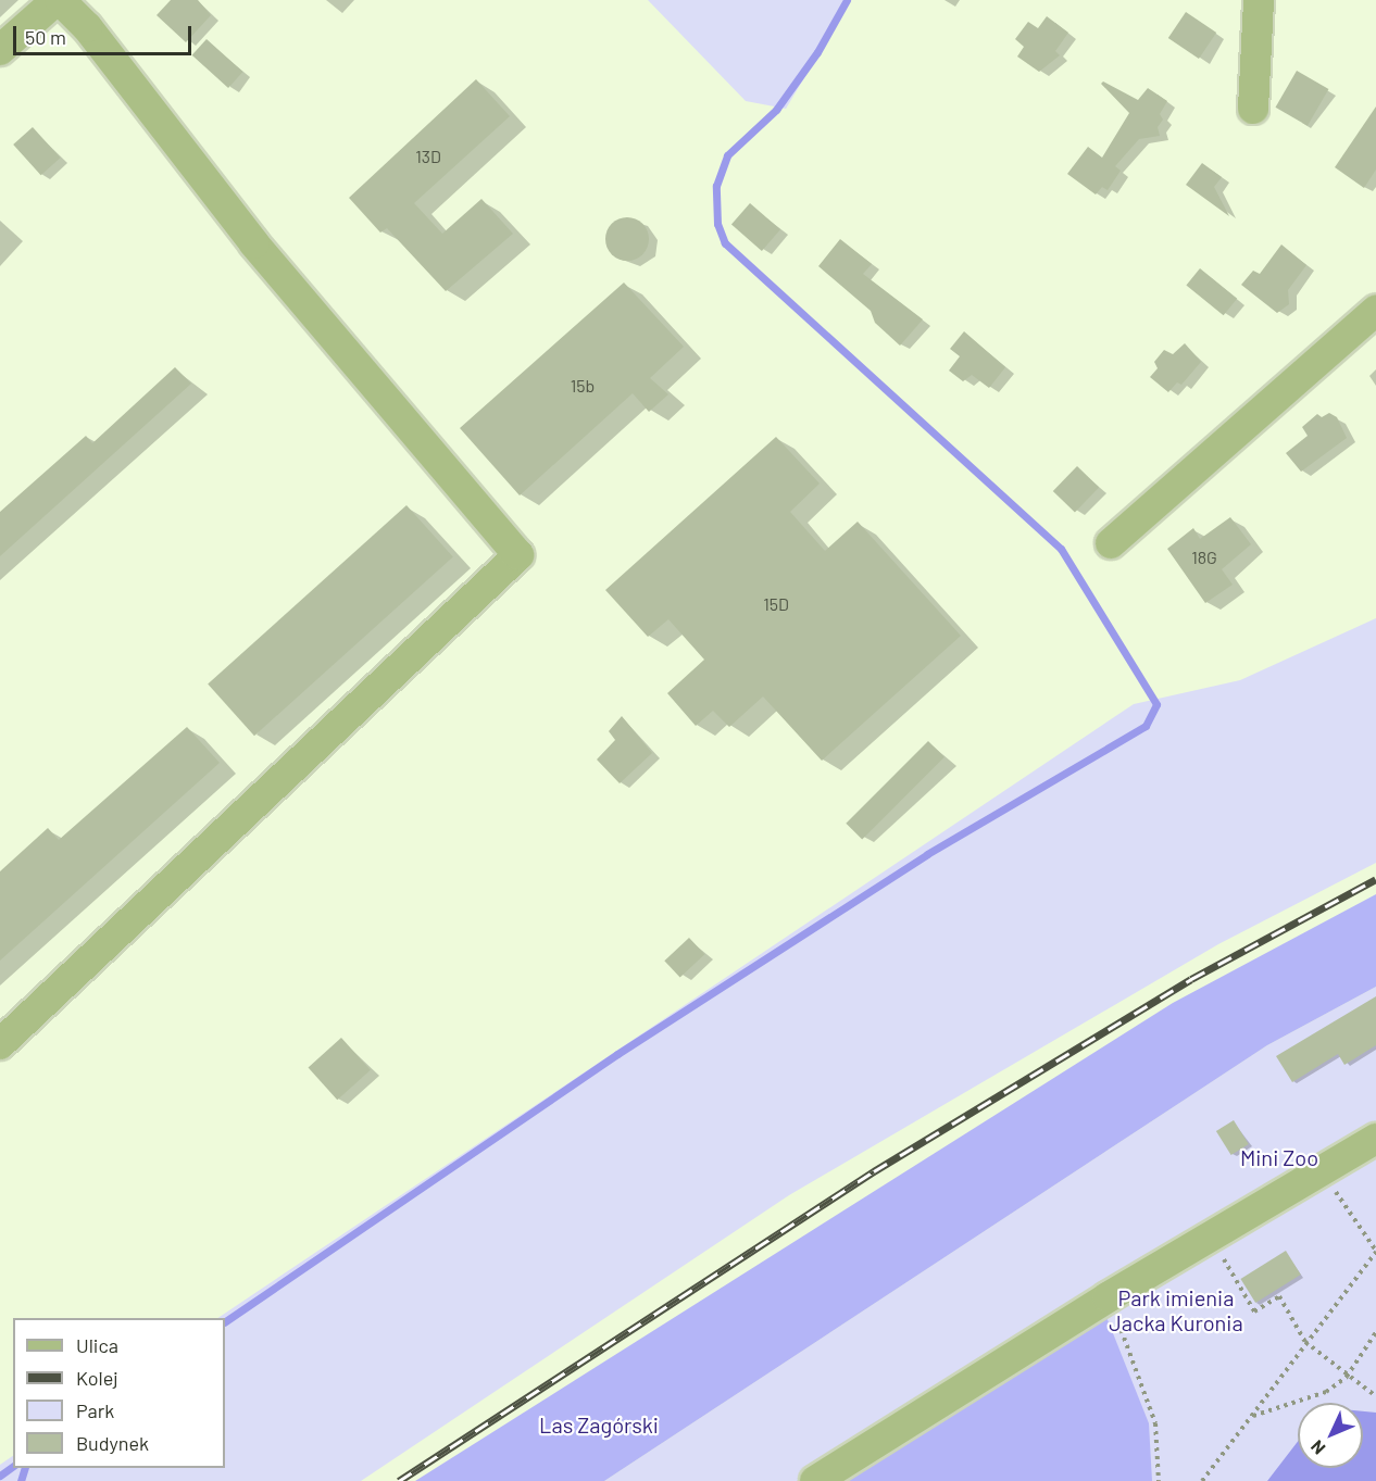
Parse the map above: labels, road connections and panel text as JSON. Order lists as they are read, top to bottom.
{
  "parks": ["Mini Zoo", "Park imienia Jacka Kuronia", "Las Zagórski"],
  "house_numbers": [
    "13D",
    "15b",
    "18G",
    "15D"
  ],
  "legend": [
    "Ulica",
    "Kolej",
    "Park",
    "Budynek"
  ],
  "scale_bar": "50 m",
  "north": "bottom left"
}
